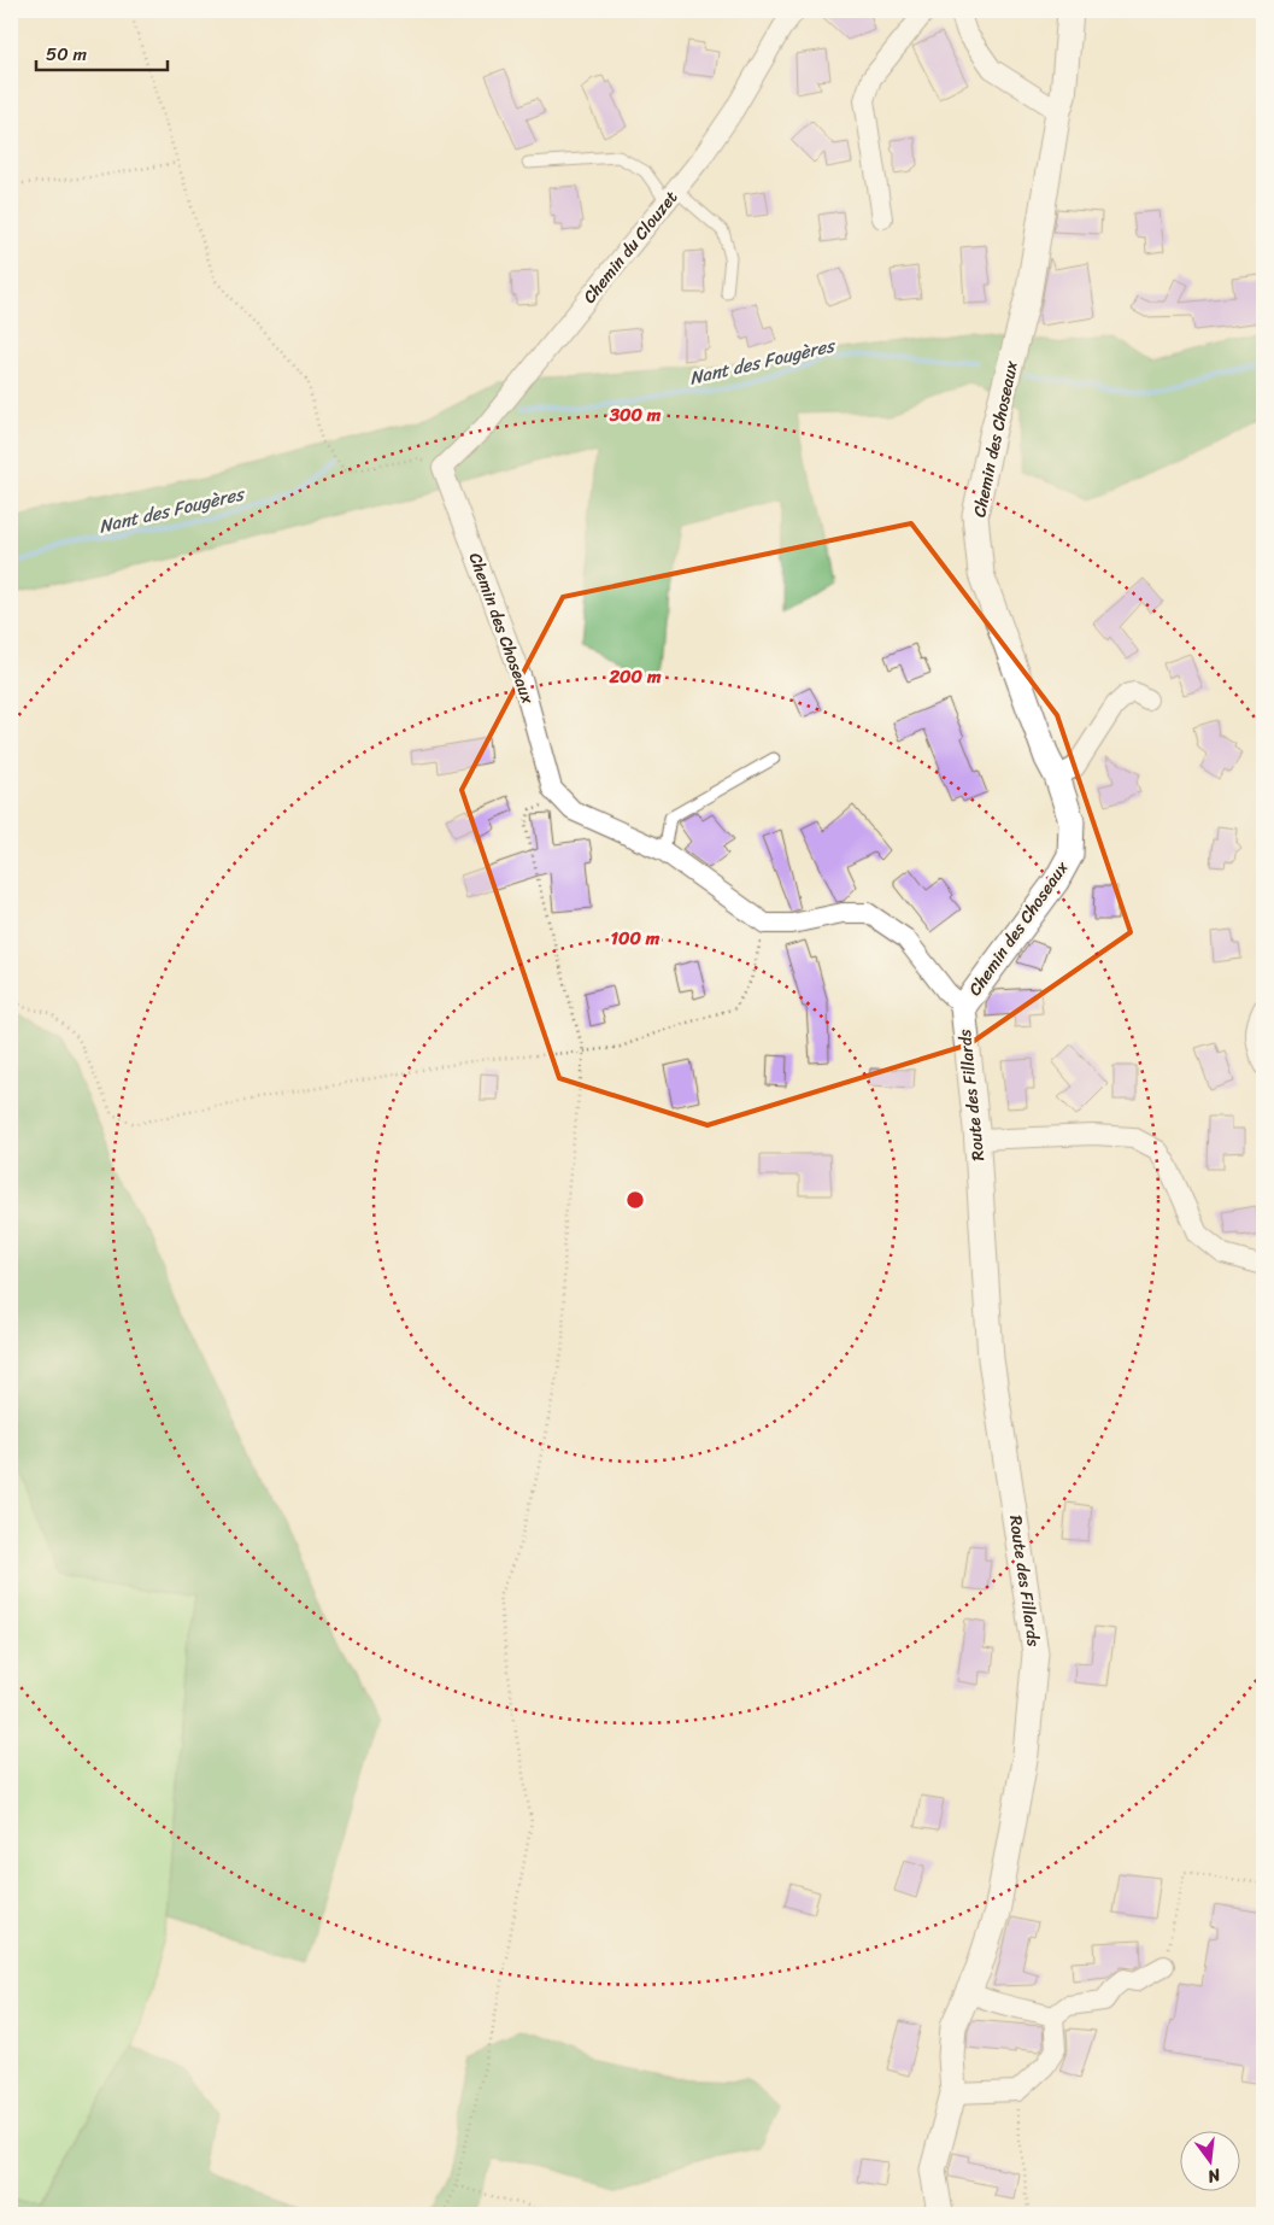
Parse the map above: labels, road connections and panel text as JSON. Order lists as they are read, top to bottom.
{
  "streets": {
    "street": ["Chemin du Clouzet", "Chemin des Choseaux", "Route des Fillards"]
  },
  "crossings": [
    ["Chemin du Clouzet", "Chemin des Choseaux"],
    ["Chemin des Choseaux", "Route des Fillards"]
  ],
  "water": ["Nant des Fougères"],
  "scale_bar": "50 m",
  "north": "bottom",
  "rings": ["300 m", "200 m", "100 m"]
}
